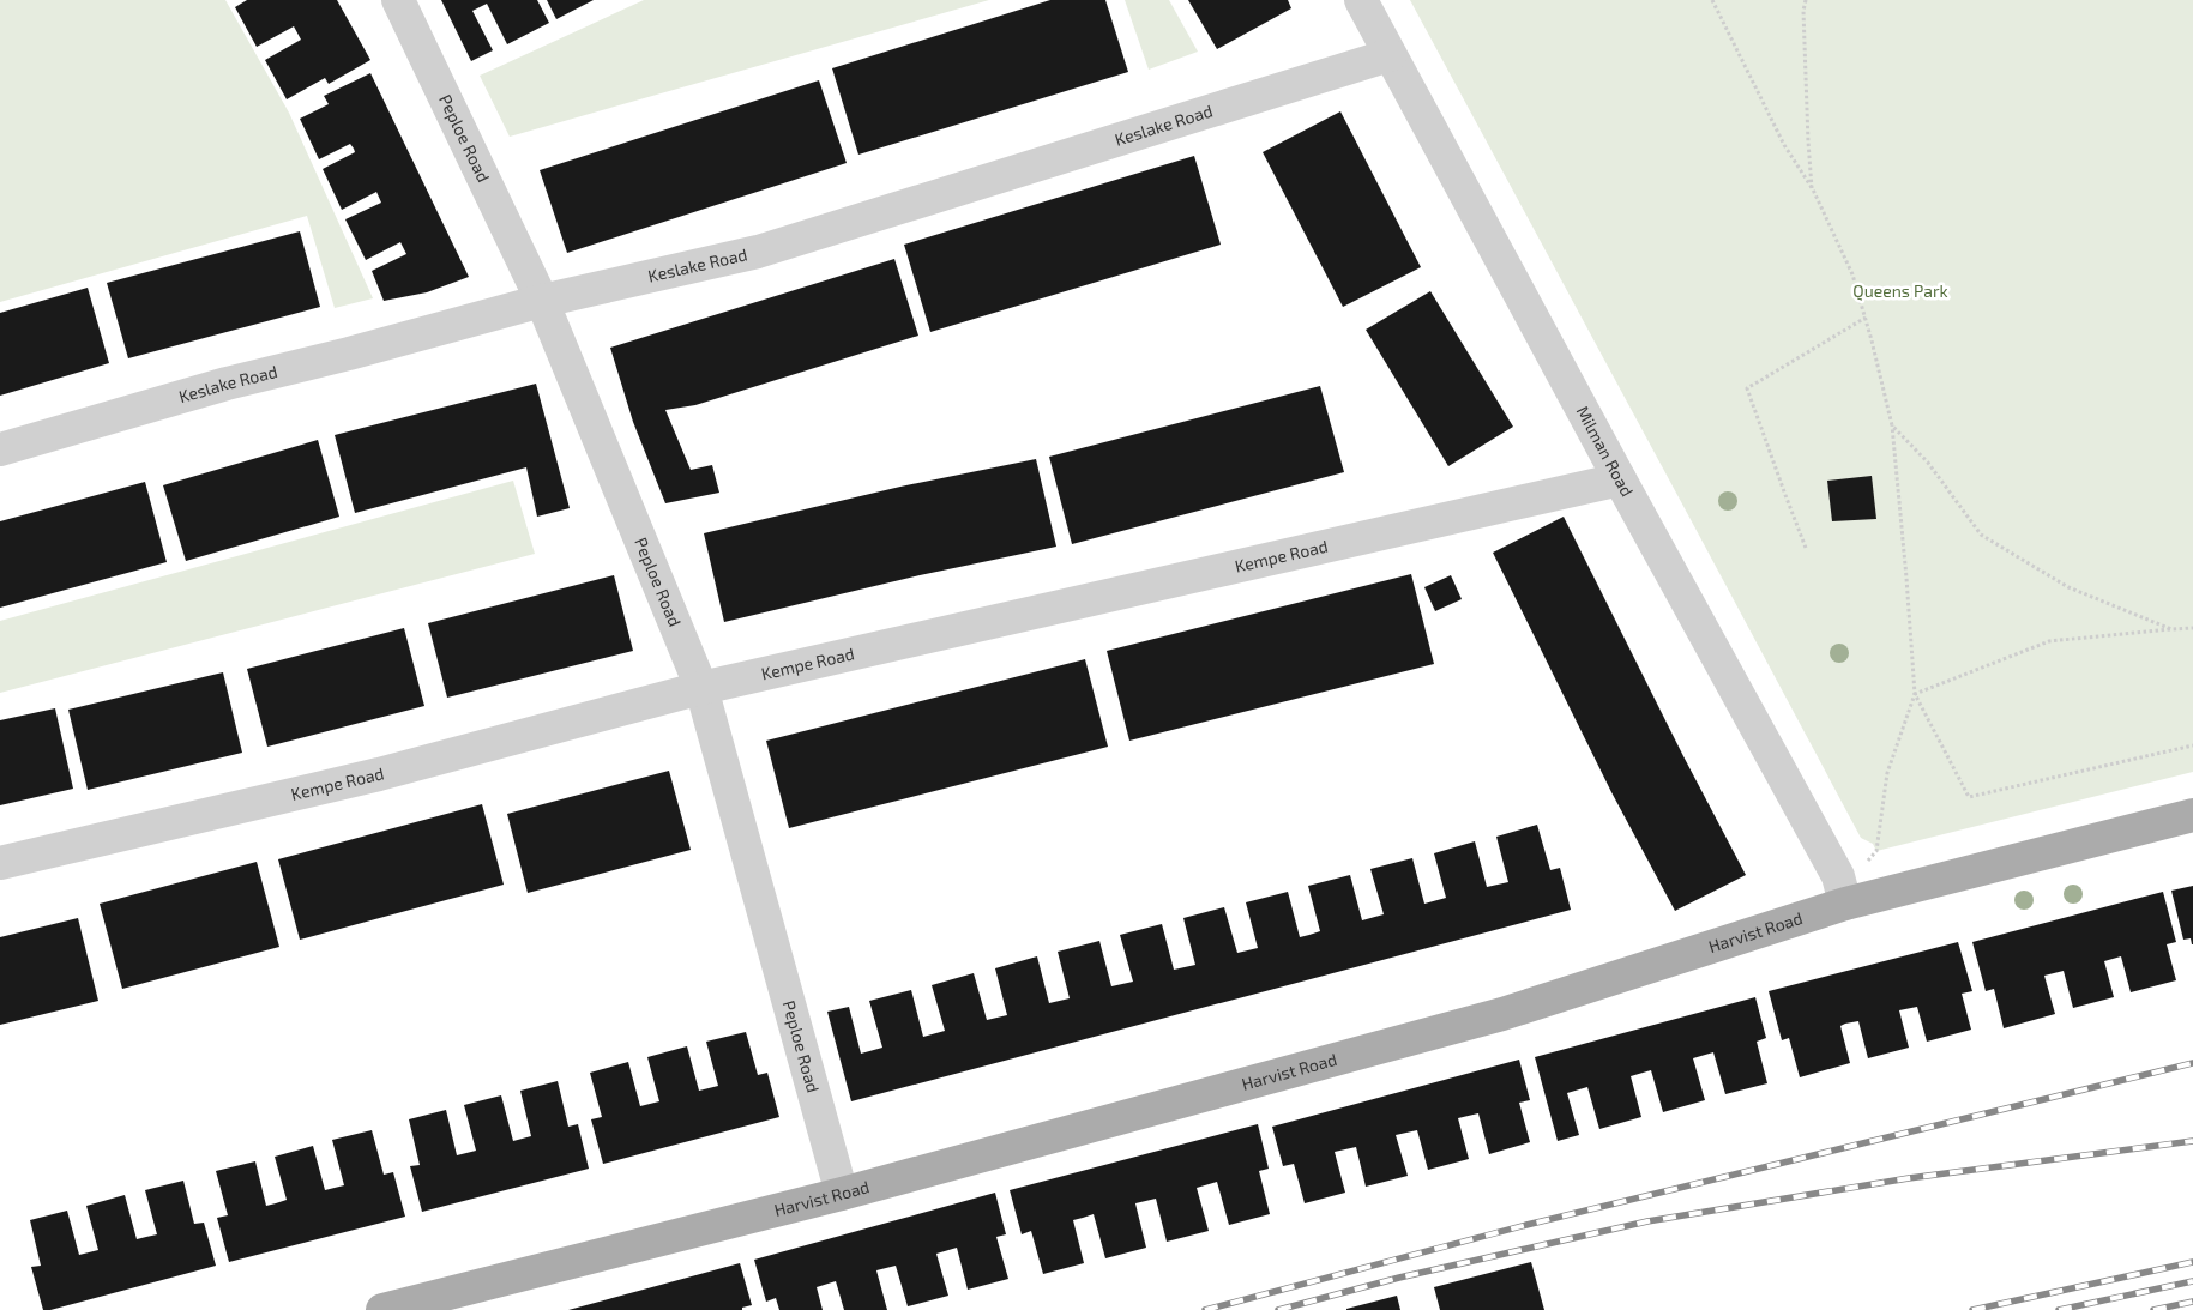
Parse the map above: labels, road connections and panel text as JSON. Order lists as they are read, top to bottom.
{
  "streets": {
    "main road": ["Harvist Road"],
    "street": [
      "Keslake Road",
      "Peploe Road",
      "Milman Road",
      "Kempe Road"
    ]
  },
  "crossings": [
    ["Keslake Road", "Peploe Road"],
    ["Keslake Road", "Milman Road"],
    ["Peploe Road", "Kempe Road"],
    ["Peploe Road", "Harvist Road"],
    ["Milman Road", "Kempe Road"],
    ["Milman Road", "Harvist Road"]
  ],
  "parks": ["Queens Park"]
}
